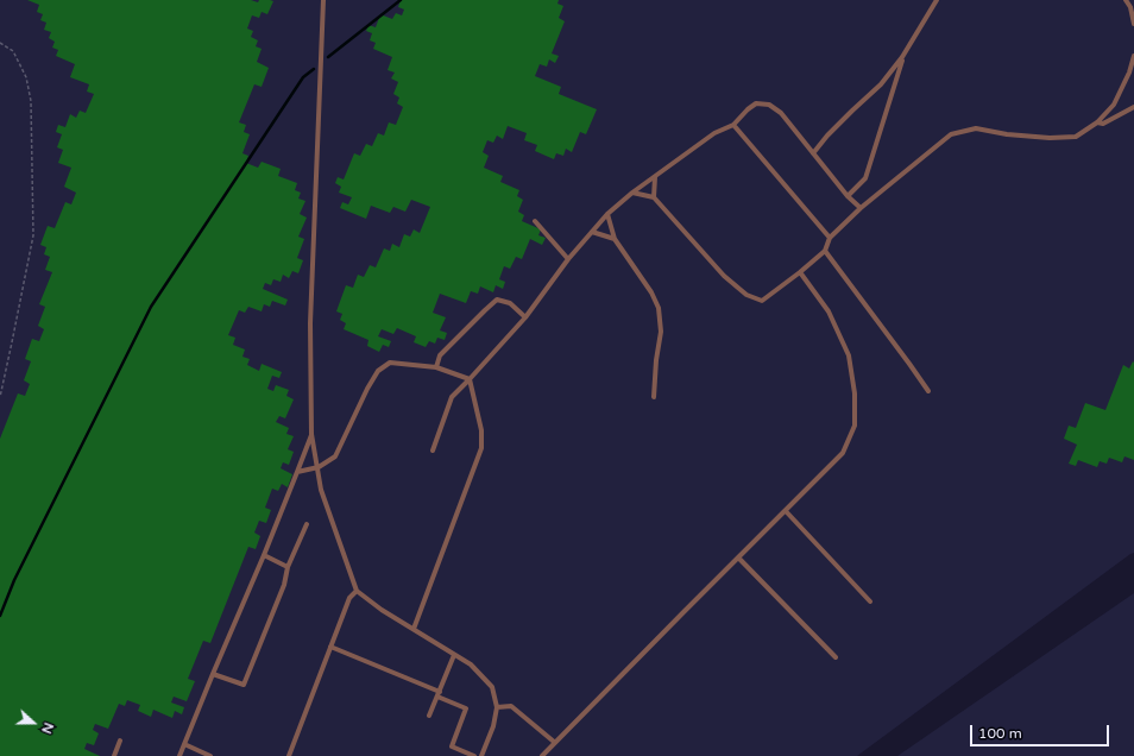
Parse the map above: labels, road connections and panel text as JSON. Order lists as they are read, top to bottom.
{
  "scale_bar": "100 m",
  "north": "right"
}
